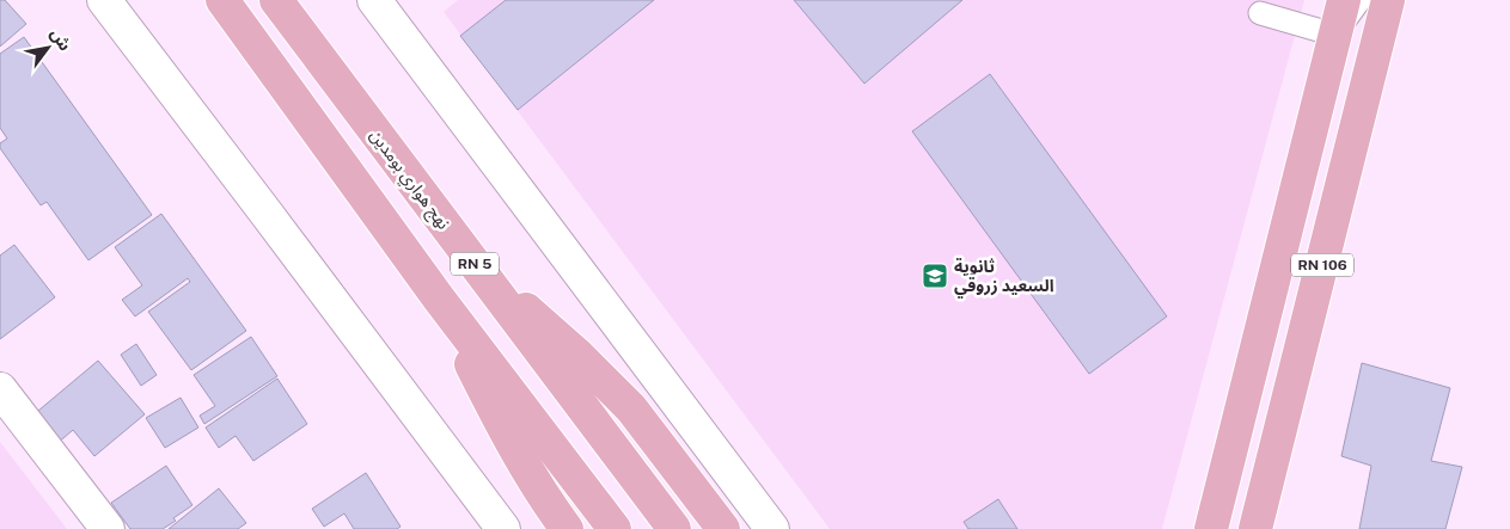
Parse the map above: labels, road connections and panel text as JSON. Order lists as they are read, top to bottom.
{
  "streets": {
    "main road": ["نهج هواري بومدين", "RN 5", "RN 106"]
  },
  "places": {
    "school or university": ["ثانوية السعيد زروقي"]
  },
  "north": "top right"
}
